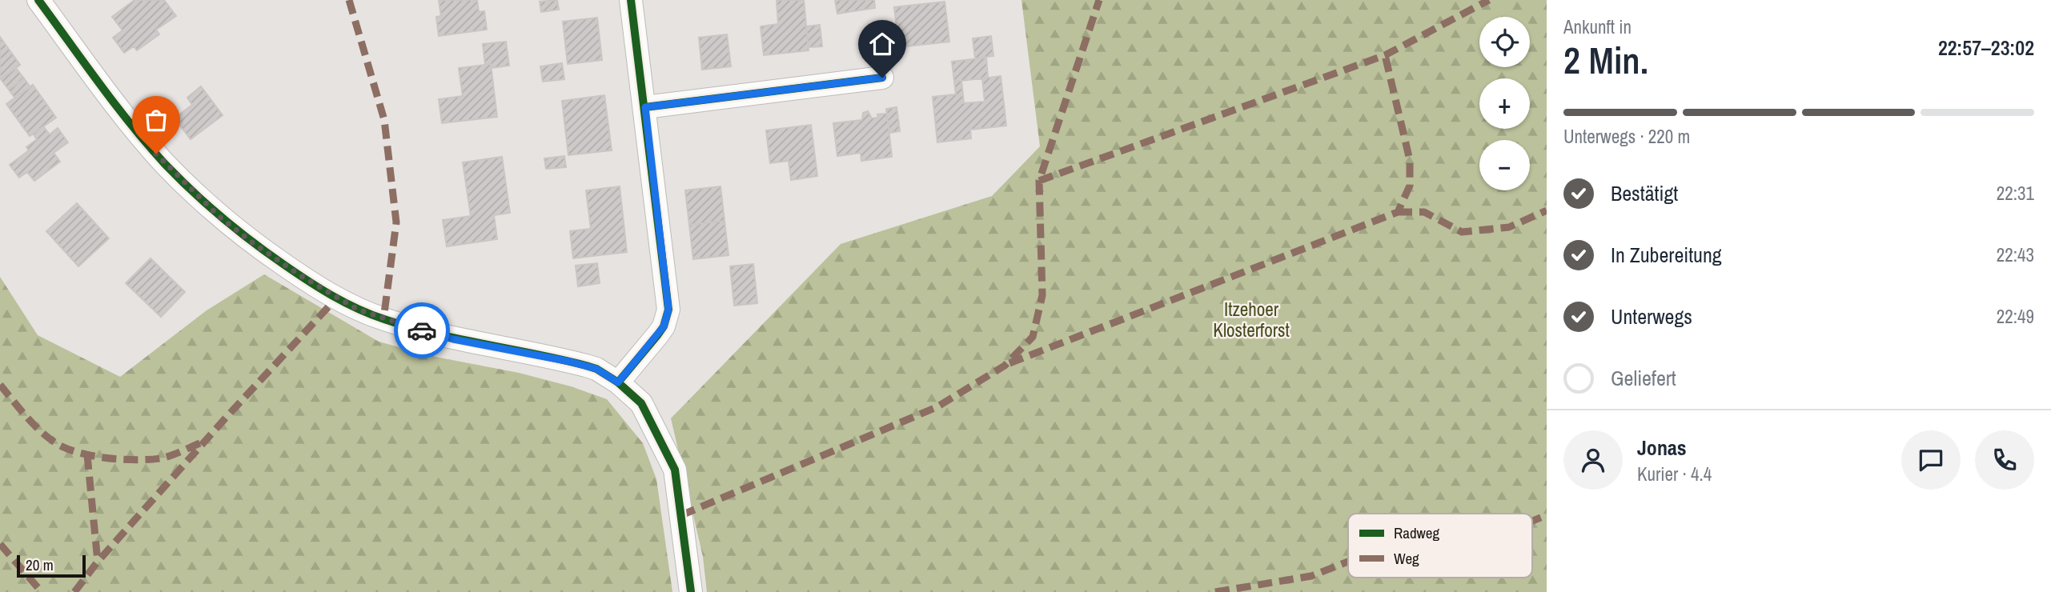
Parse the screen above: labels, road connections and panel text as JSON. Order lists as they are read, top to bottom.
{
  "parks": ["Itzehoer Klosterforst"],
  "legend": ["Radweg", "Weg"],
  "scale_bar": "20 m",
  "page": {
    "heading": ["2 Min.", "Ankunft in", "22:57–23:02"],
    "panel": ["Jonas", "Kurier · 4.4"],
    "map_buttons": ["+", "−"],
    "bar": "Unterwegs · 220 m",
    "list": [
      ["Bestätigt", "22:31"],
      ["In Zubereitung", "22:43"],
      ["Unterwegs", "22:49"],
      "Geliefert"
    ],
    "scale": "20 m"
  }
}
